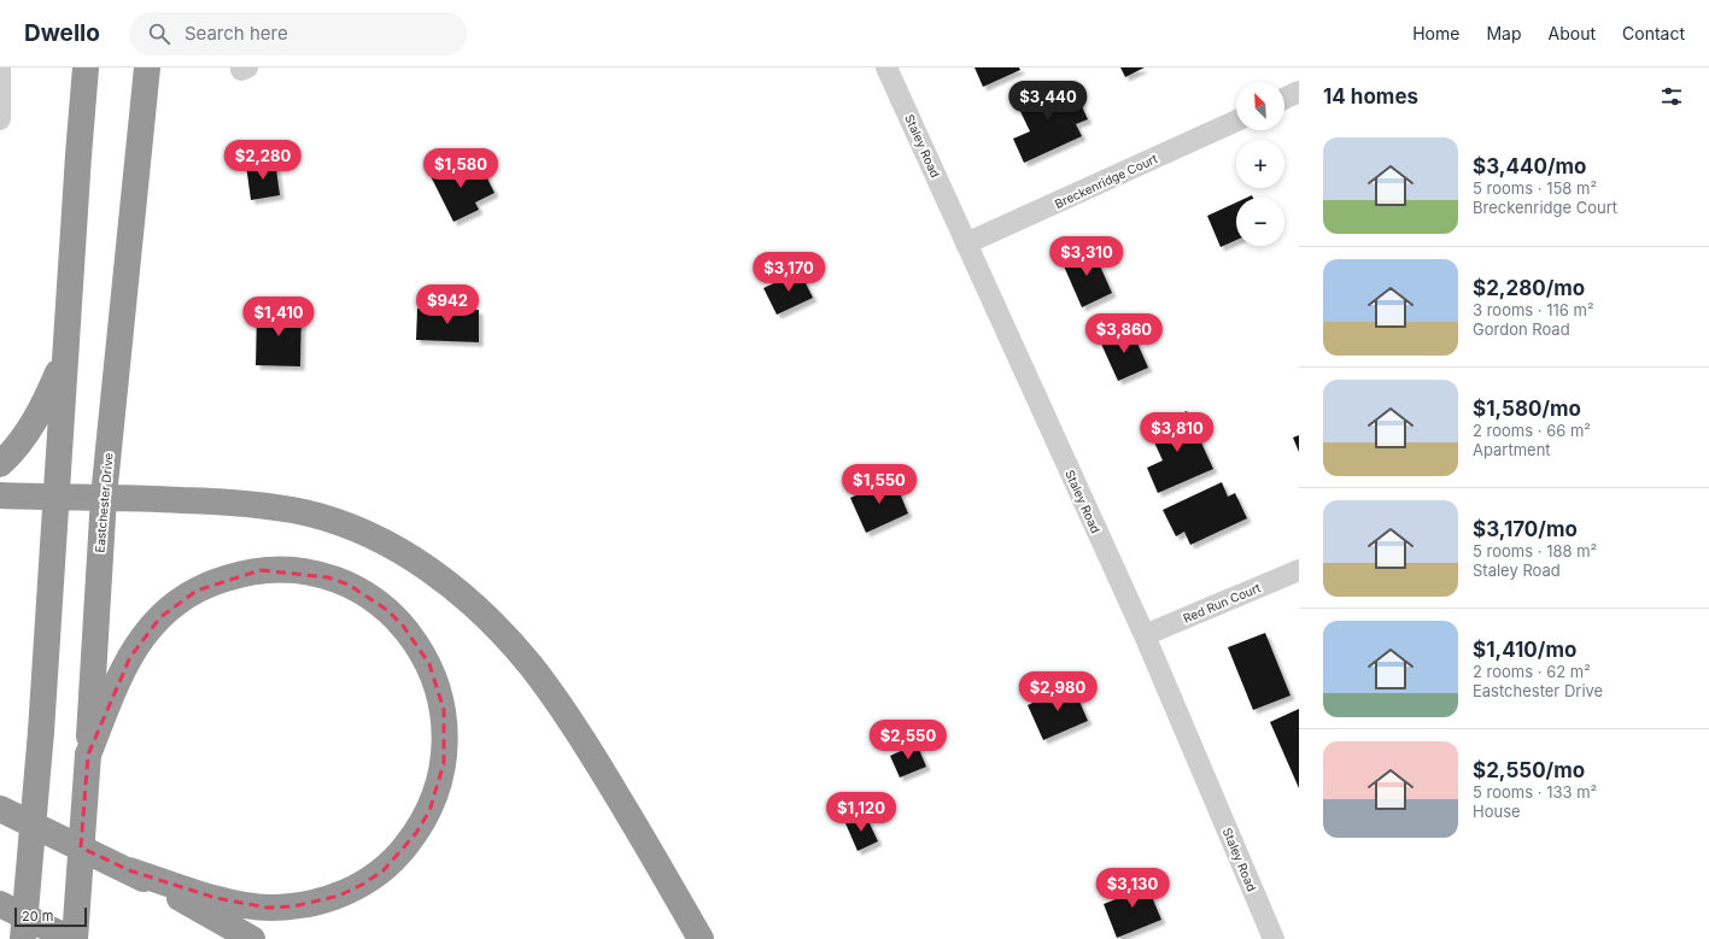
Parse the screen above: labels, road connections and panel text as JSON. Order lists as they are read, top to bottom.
{
  "streets": {
    "highway": ["Eastchester Drive"],
    "street": ["Staley Road", "Breckenridge Court", "Red Run Court"]
  },
  "crossings": [
    ["Staley Road", "Breckenridge Court"],
    ["Staley Road", "Red Run Court"]
  ],
  "scale_bar": "20 m",
  "north": "top left",
  "page": {
    "header": "Dwello",
    "search": "Search here",
    "nav": [
      "Home",
      "Map",
      "About",
      "Contact"
    ],
    "heading": "14 homes",
    "price": [
      "$3,440",
      "$2,280",
      "$1,580",
      "$3,310",
      "$3,170",
      "$942",
      "$1,410",
      "$3,860",
      "$3,810",
      "$1,550",
      "$2,980",
      "$2,550",
      "$1,120",
      "$3,130"
    ],
    "map_buttons": ["+", "−"],
    "list": [
      {
        "name": "$3,440/mo",
        "note": "5 rooms · 158 m² · Breckenridge Court"
      },
      {
        "name": "$2,280/mo",
        "note": "3 rooms · 116 m² · Gordon Road"
      },
      {
        "name": "$1,580/mo",
        "note": "2 rooms · 66 m² · Apartment"
      },
      {
        "name": "$3,170/mo",
        "note": "5 rooms · 188 m² · Staley Road"
      },
      {
        "name": "$1,410/mo",
        "note": "2 rooms · 62 m² · Eastchester Drive"
      },
      {
        "name": "$2,550/mo",
        "note": "5 rooms · 133 m² · House"
      }
    ],
    "scale": "20 m"
  }
}
